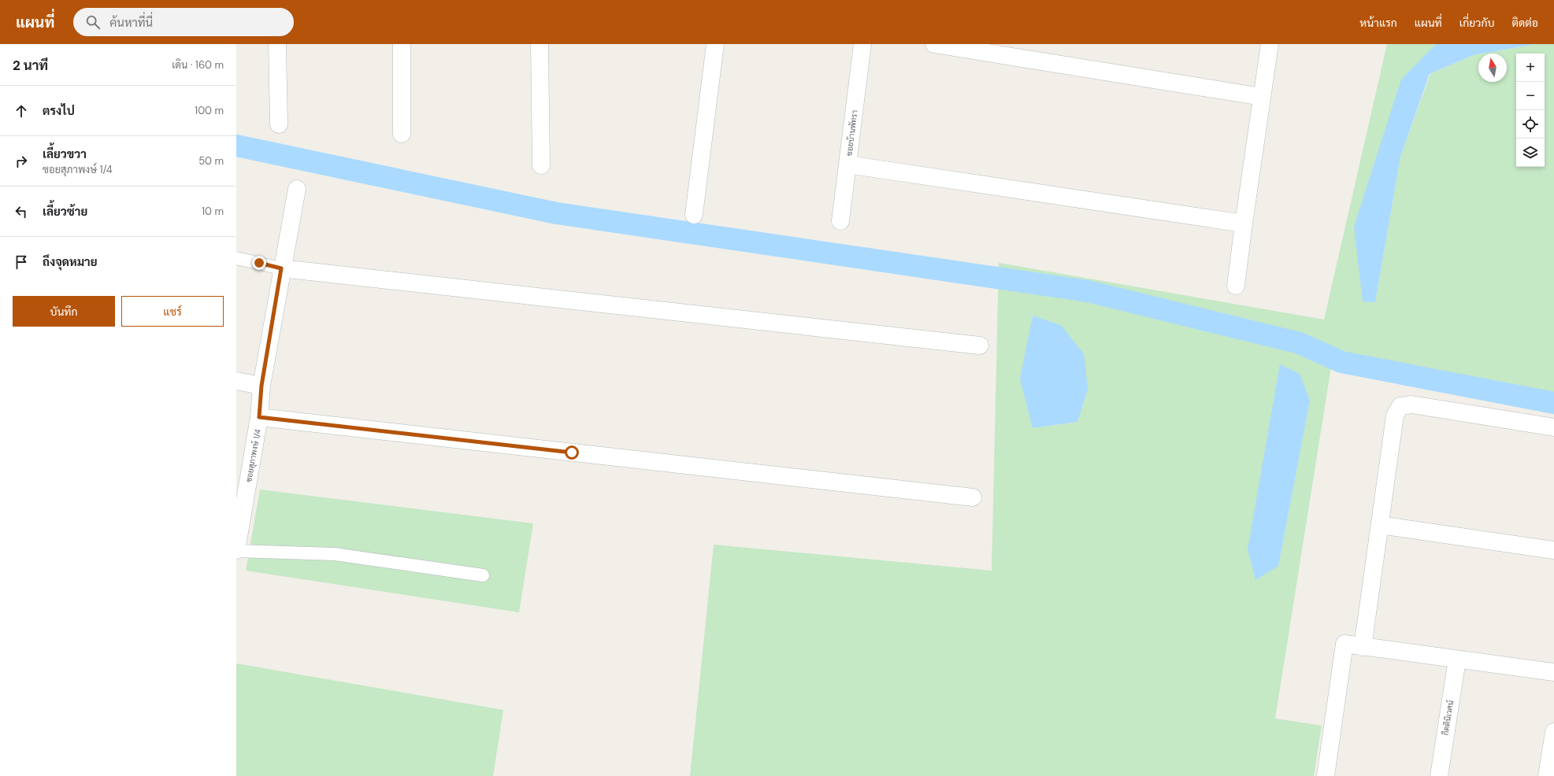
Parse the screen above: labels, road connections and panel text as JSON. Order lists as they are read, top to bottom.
{
  "streets": {
    "street": ["ซอยบ้านพัทรา", "ซอยสุภาพงษ์ 1/4", "กิตตินิเวศน์"]
  },
  "north": "top",
  "page": {
    "header": "แผนที่",
    "search": "ค้นหาที่นี่",
    "nav": [
      "หน้าแรก",
      "แผนที่",
      "เกี่ยวกับ",
      "ติดต่อ"
    ],
    "heading": ["2 นาที", "เดิน · 160 m"],
    "map_buttons": ["+", "−"],
    "list": [
      ["ตรงไป", "100 m"],
      ["เลี้ยวขวา", "ซอยสุภาพงษ์ 1/4", "50 m"],
      ["เลี้ยวซ้าย", "10 m"],
      "ถึงจุดหมาย"
    ],
    "buttons": ["บันทึก", "แชร์"]
  }
}
